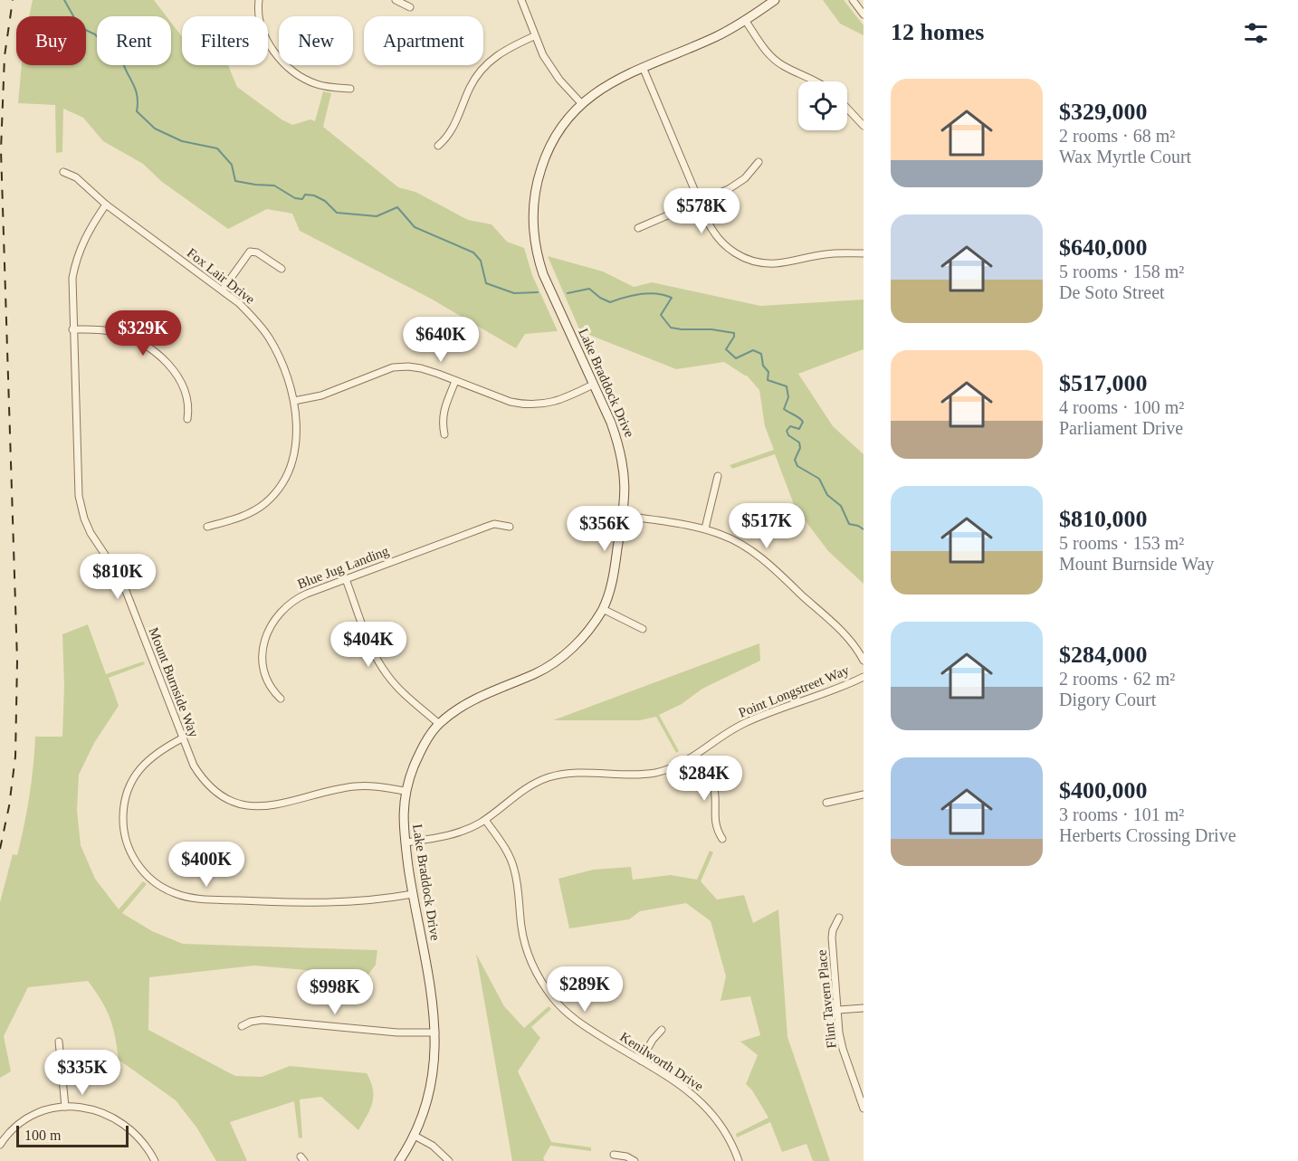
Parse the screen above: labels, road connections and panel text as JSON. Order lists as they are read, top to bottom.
{
  "streets": {
    "street": [
      "Fox Lair Drive",
      "Lake Braddock Drive",
      "Blue Jug Landing",
      "Mount Burnside Way",
      "Point Longstreet Way",
      "Flint Tavern Place",
      "Kenilworth Drive"
    ]
  },
  "crossings": [
    ["Fox Lair Drive", "Mount Burnside Way"],
    ["Lake Braddock Drive", "Mount Burnside Way"],
    ["Lake Braddock Drive", "Point Longstreet Way"],
    ["Point Longstreet Way", "Kenilworth Drive"]
  ],
  "scale_bar": "100 m",
  "page": {
    "heading": "12 homes",
    "chip": [
      "Buy",
      "Rent",
      "Filters",
      "New",
      "Apartment"
    ],
    "list": [
      {
        "name": "$329,000",
        "note": "2 rooms · 68 m² · Wax Myrtle Court"
      },
      {
        "name": "$640,000",
        "note": "5 rooms · 158 m² · De Soto Street"
      },
      {
        "name": "$517,000",
        "note": "4 rooms · 100 m² · Parliament Drive"
      },
      {
        "name": "$810,000",
        "note": "5 rooms · 153 m² · Mount Burnside Way"
      },
      {
        "name": "$284,000",
        "note": "2 rooms · 62 m² · Digory Court"
      },
      {
        "name": "$400,000",
        "note": "3 rooms · 101 m² · Herberts Crossing Drive"
      }
    ],
    "price": [
      "$578K",
      "$329K",
      "$640K",
      "$517K",
      "$356K",
      "$810K",
      "$404K",
      "$284K",
      "$400K",
      "$289K",
      "$998K",
      "$335K"
    ],
    "scale": "100 m"
  }
}
